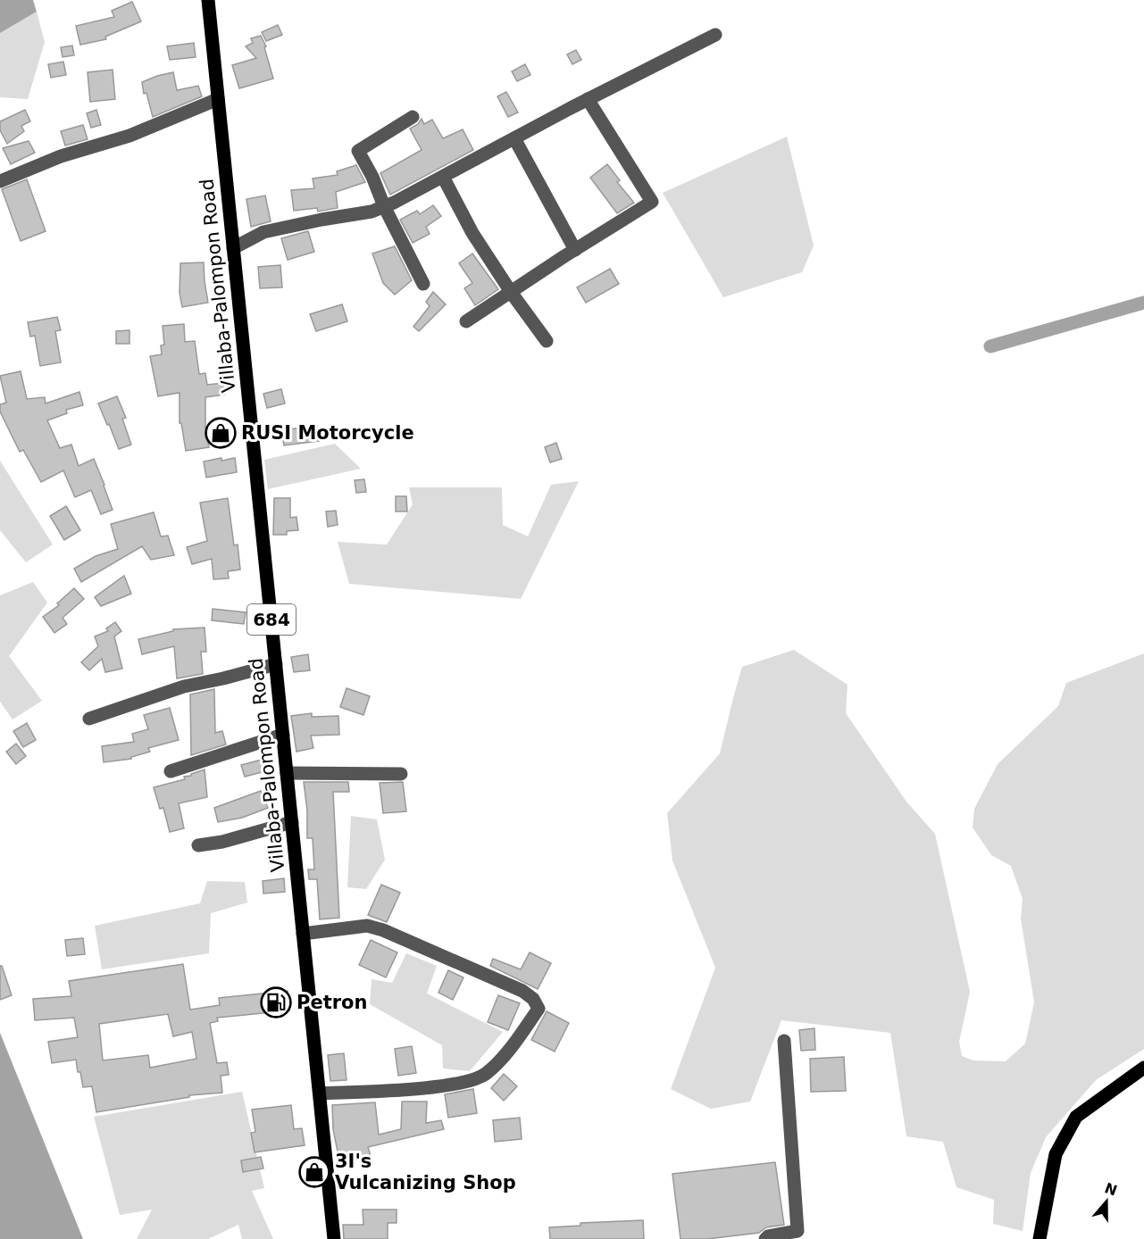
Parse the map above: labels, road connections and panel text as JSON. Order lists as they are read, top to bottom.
{
  "streets": {
    "main road": ["Villaba-Palompon Road", "684"]
  },
  "places": {
    "shop": ["RUSI Motorcycle", "3I's Vulcanizing Shop"],
    "fuel station": ["Petron"]
  },
  "north": "top"
}
